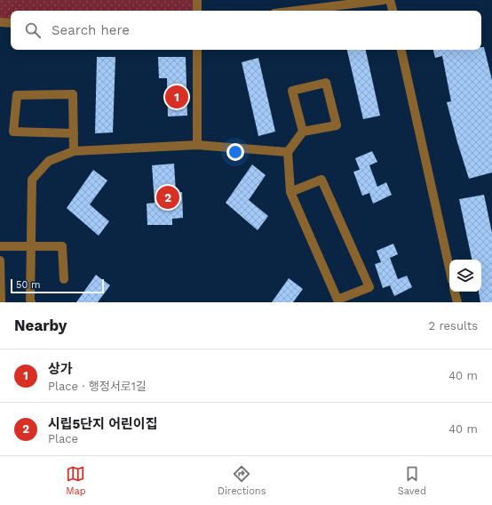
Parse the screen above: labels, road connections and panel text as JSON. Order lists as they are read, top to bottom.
{
  "scale_bar": "50 m",
  "page": {
    "search": "Search here",
    "pins": ["1", "2"],
    "scale": "50 m",
    "heading": ["Nearby", "2 results"],
    "list": [
      {
        "mark": "1",
        "name": "상가",
        "note": "Place · 행정서로1길",
        "value": "40 m"
      },
      {
        "mark": "2",
        "name": "시립5단지 어린이집",
        "note": "Place",
        "value": "40 m"
      }
    ],
    "nav": ["Map", "Directions", "Saved"]
  }
}
